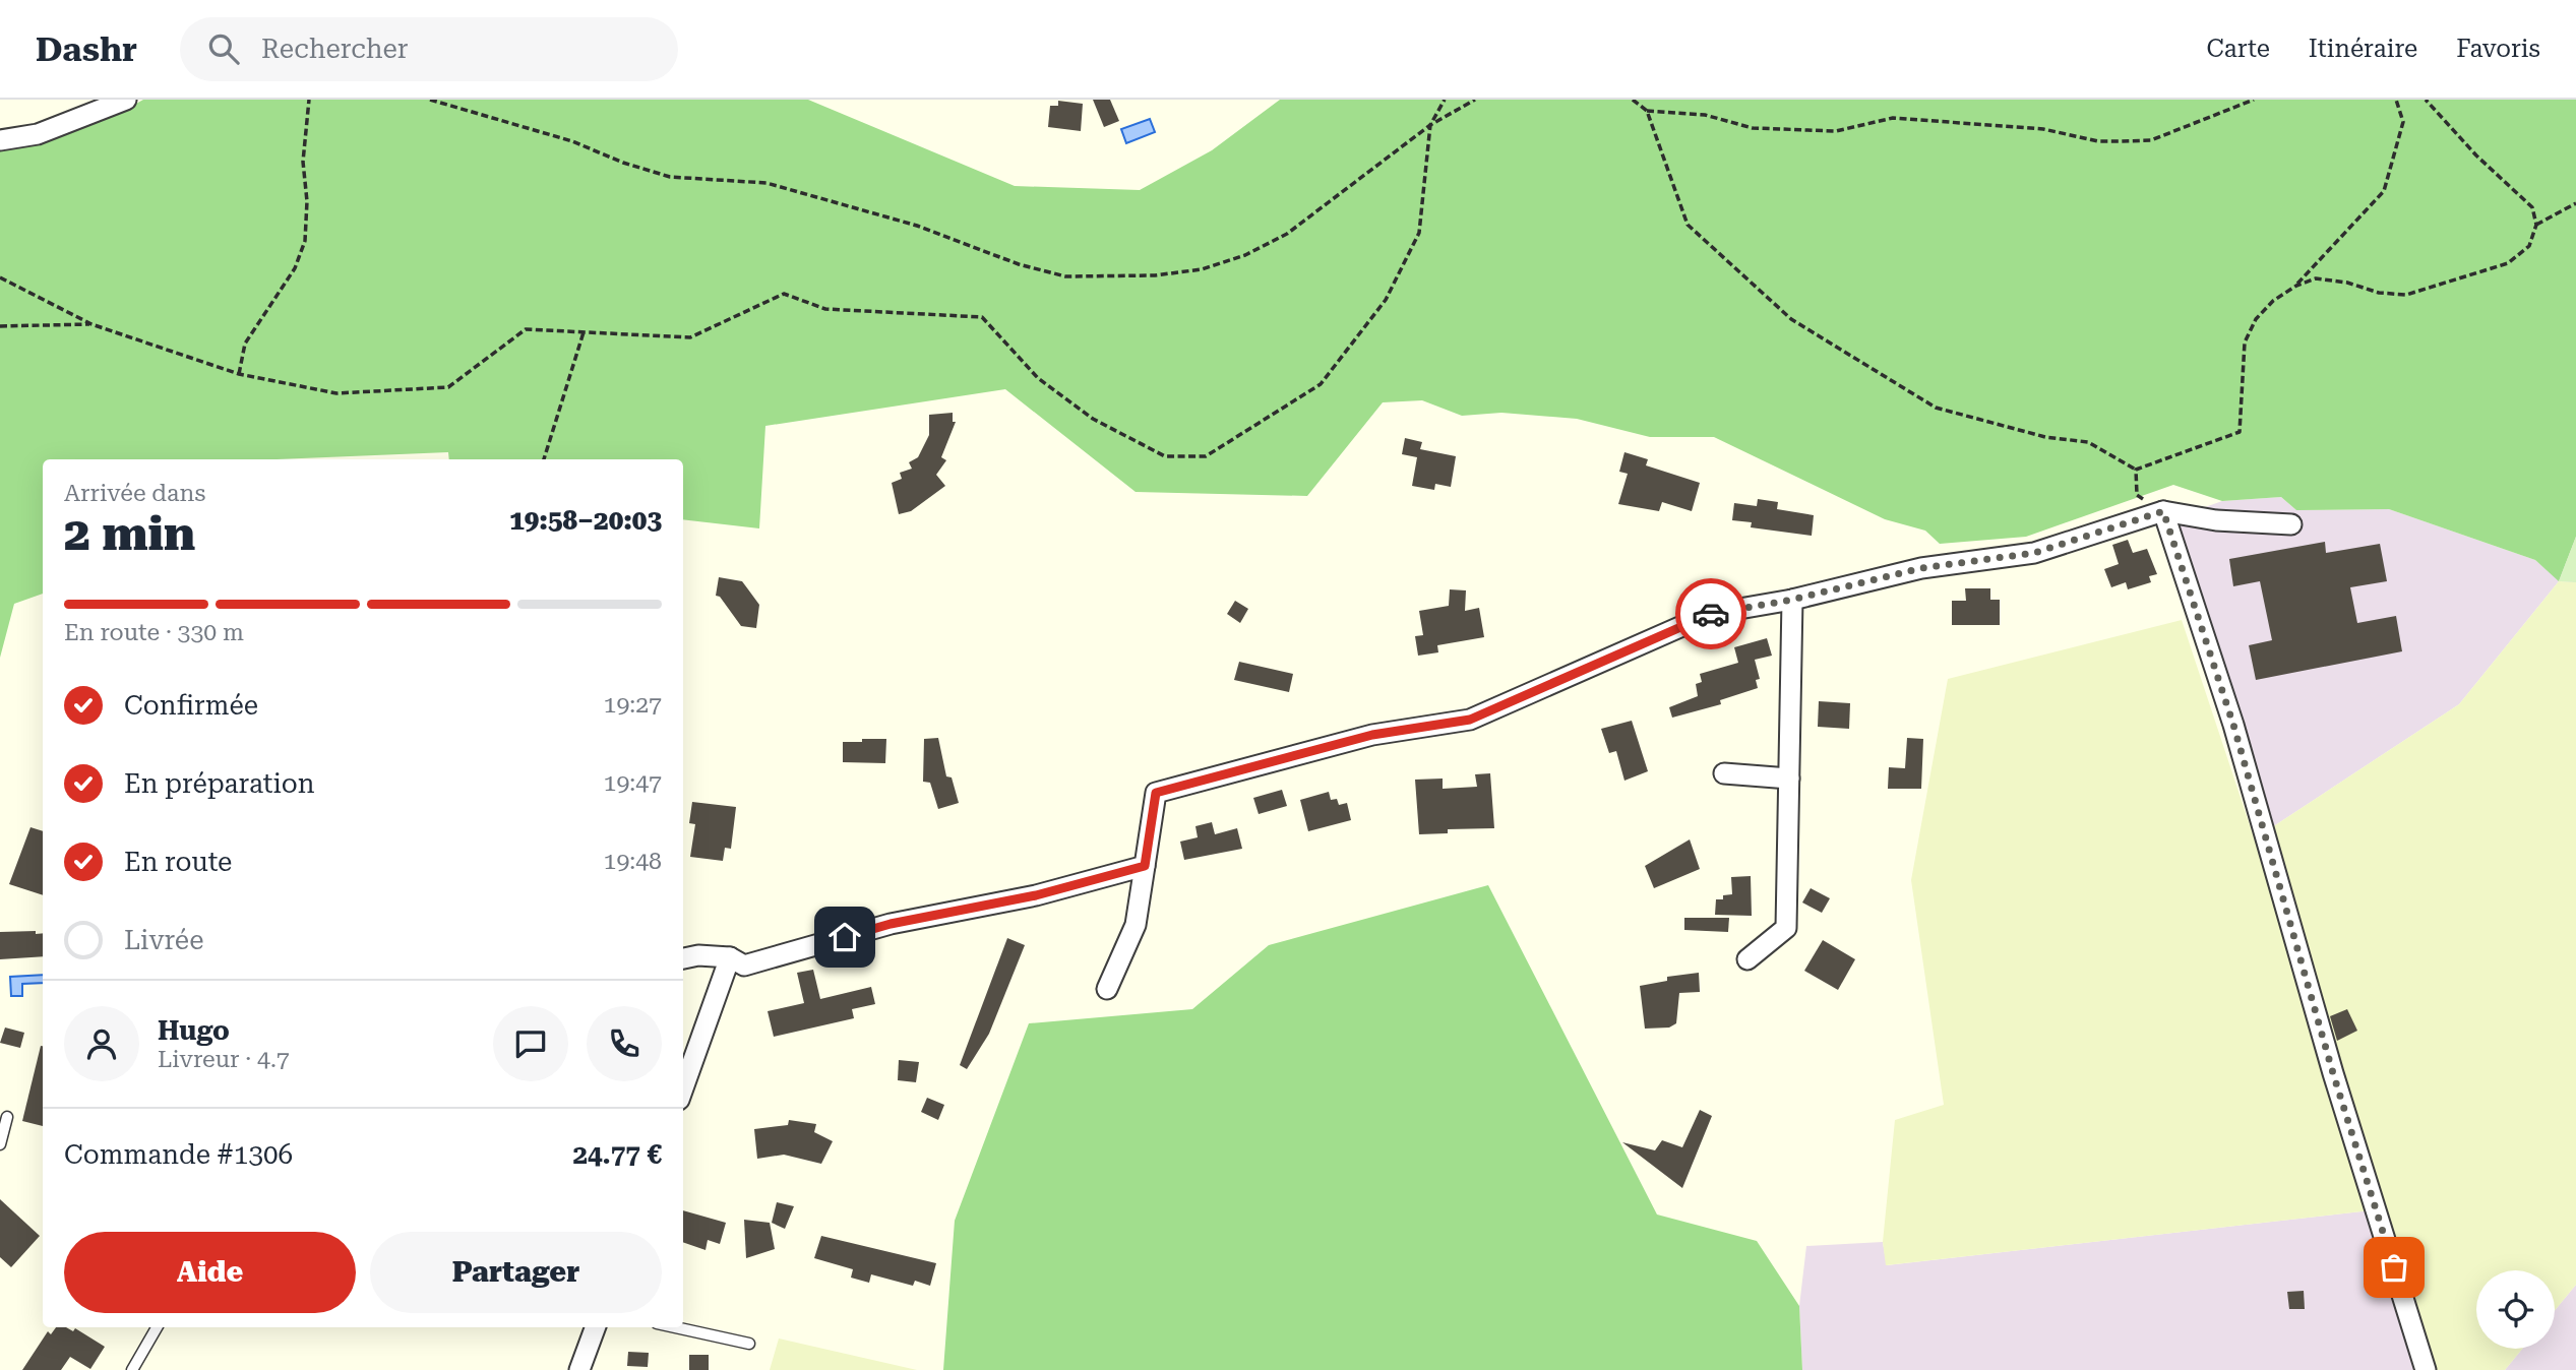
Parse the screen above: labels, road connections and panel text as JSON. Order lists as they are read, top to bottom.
{
  "page": {
    "header": "Dashr",
    "search": "Rechercher",
    "nav": ["Carte", "Itinéraire", "Favoris"],
    "heading": ["2 min", "Arrivée dans", "19:58–20:03"],
    "panel": [
      "Hugo",
      "Livreur · 4.7",
      "Commande #1306",
      "24.77 €"
    ],
    "bar": "En route · 330 m",
    "list": [
      ["Confirmée", "19:27"],
      ["En préparation", "19:47"],
      ["En route", "19:48"],
      "Livrée"
    ],
    "buttons": ["Aide", "Partager"]
  }
}
